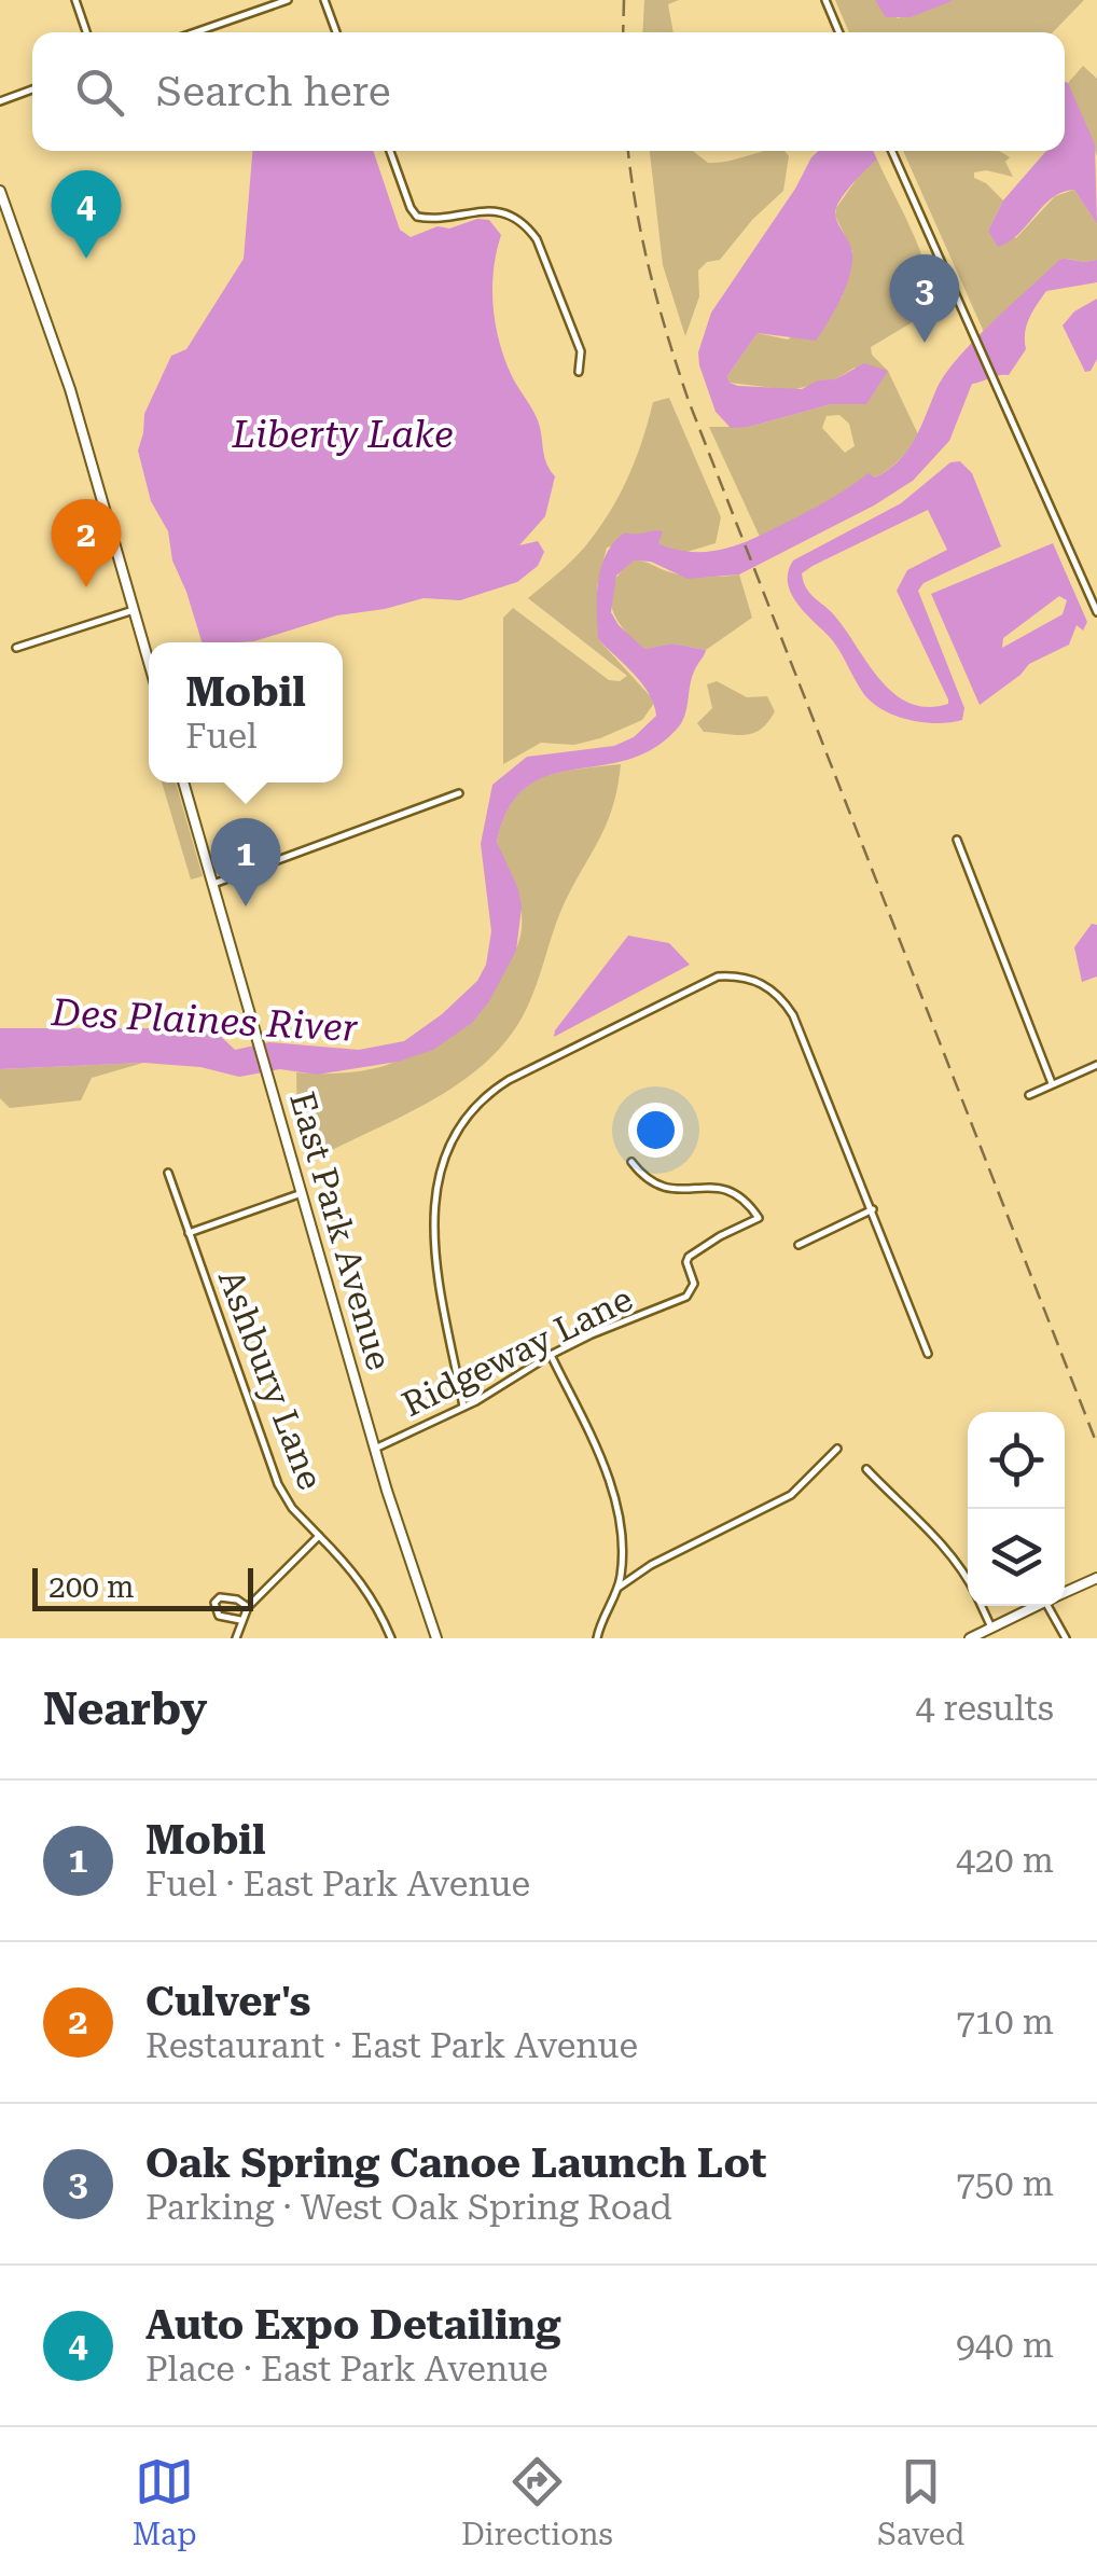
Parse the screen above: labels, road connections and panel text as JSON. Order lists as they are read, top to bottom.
{
  "streets": {
    "main road": ["East Park Avenue"],
    "street": ["Ridgeway Lane", "Ashbury Lane"]
  },
  "crossings": [
    ["East Park Avenue", "Ridgeway Lane"],
    ["East Park Avenue", "Ashbury Lane"]
  ],
  "water": ["Liberty Lake", "Des Plaines River"],
  "scale_bar": "200 m",
  "page": {
    "search": "Search here",
    "pins": [
      "4",
      "3",
      "2",
      "1"
    ],
    "popup": ["Mobil", "Fuel"],
    "scale": "200 m",
    "heading": ["Nearby", "4 results"],
    "list": [
      {
        "mark": "1",
        "name": "Mobil",
        "note": "Fuel · East Park Avenue",
        "value": "420 m"
      },
      {
        "mark": "2",
        "name": "Culver's",
        "note": "Restaurant · East Park Avenue",
        "value": "710 m"
      },
      {
        "mark": "3",
        "name": "Oak Spring Canoe Launch Lot",
        "note": "Parking · West Oak Spring Road",
        "value": "750 m"
      },
      {
        "mark": "4",
        "name": "Auto Expo Detailing",
        "note": "Place · East Park Avenue",
        "value": "940 m"
      }
    ],
    "nav": ["Map", "Directions", "Saved"]
  }
}
